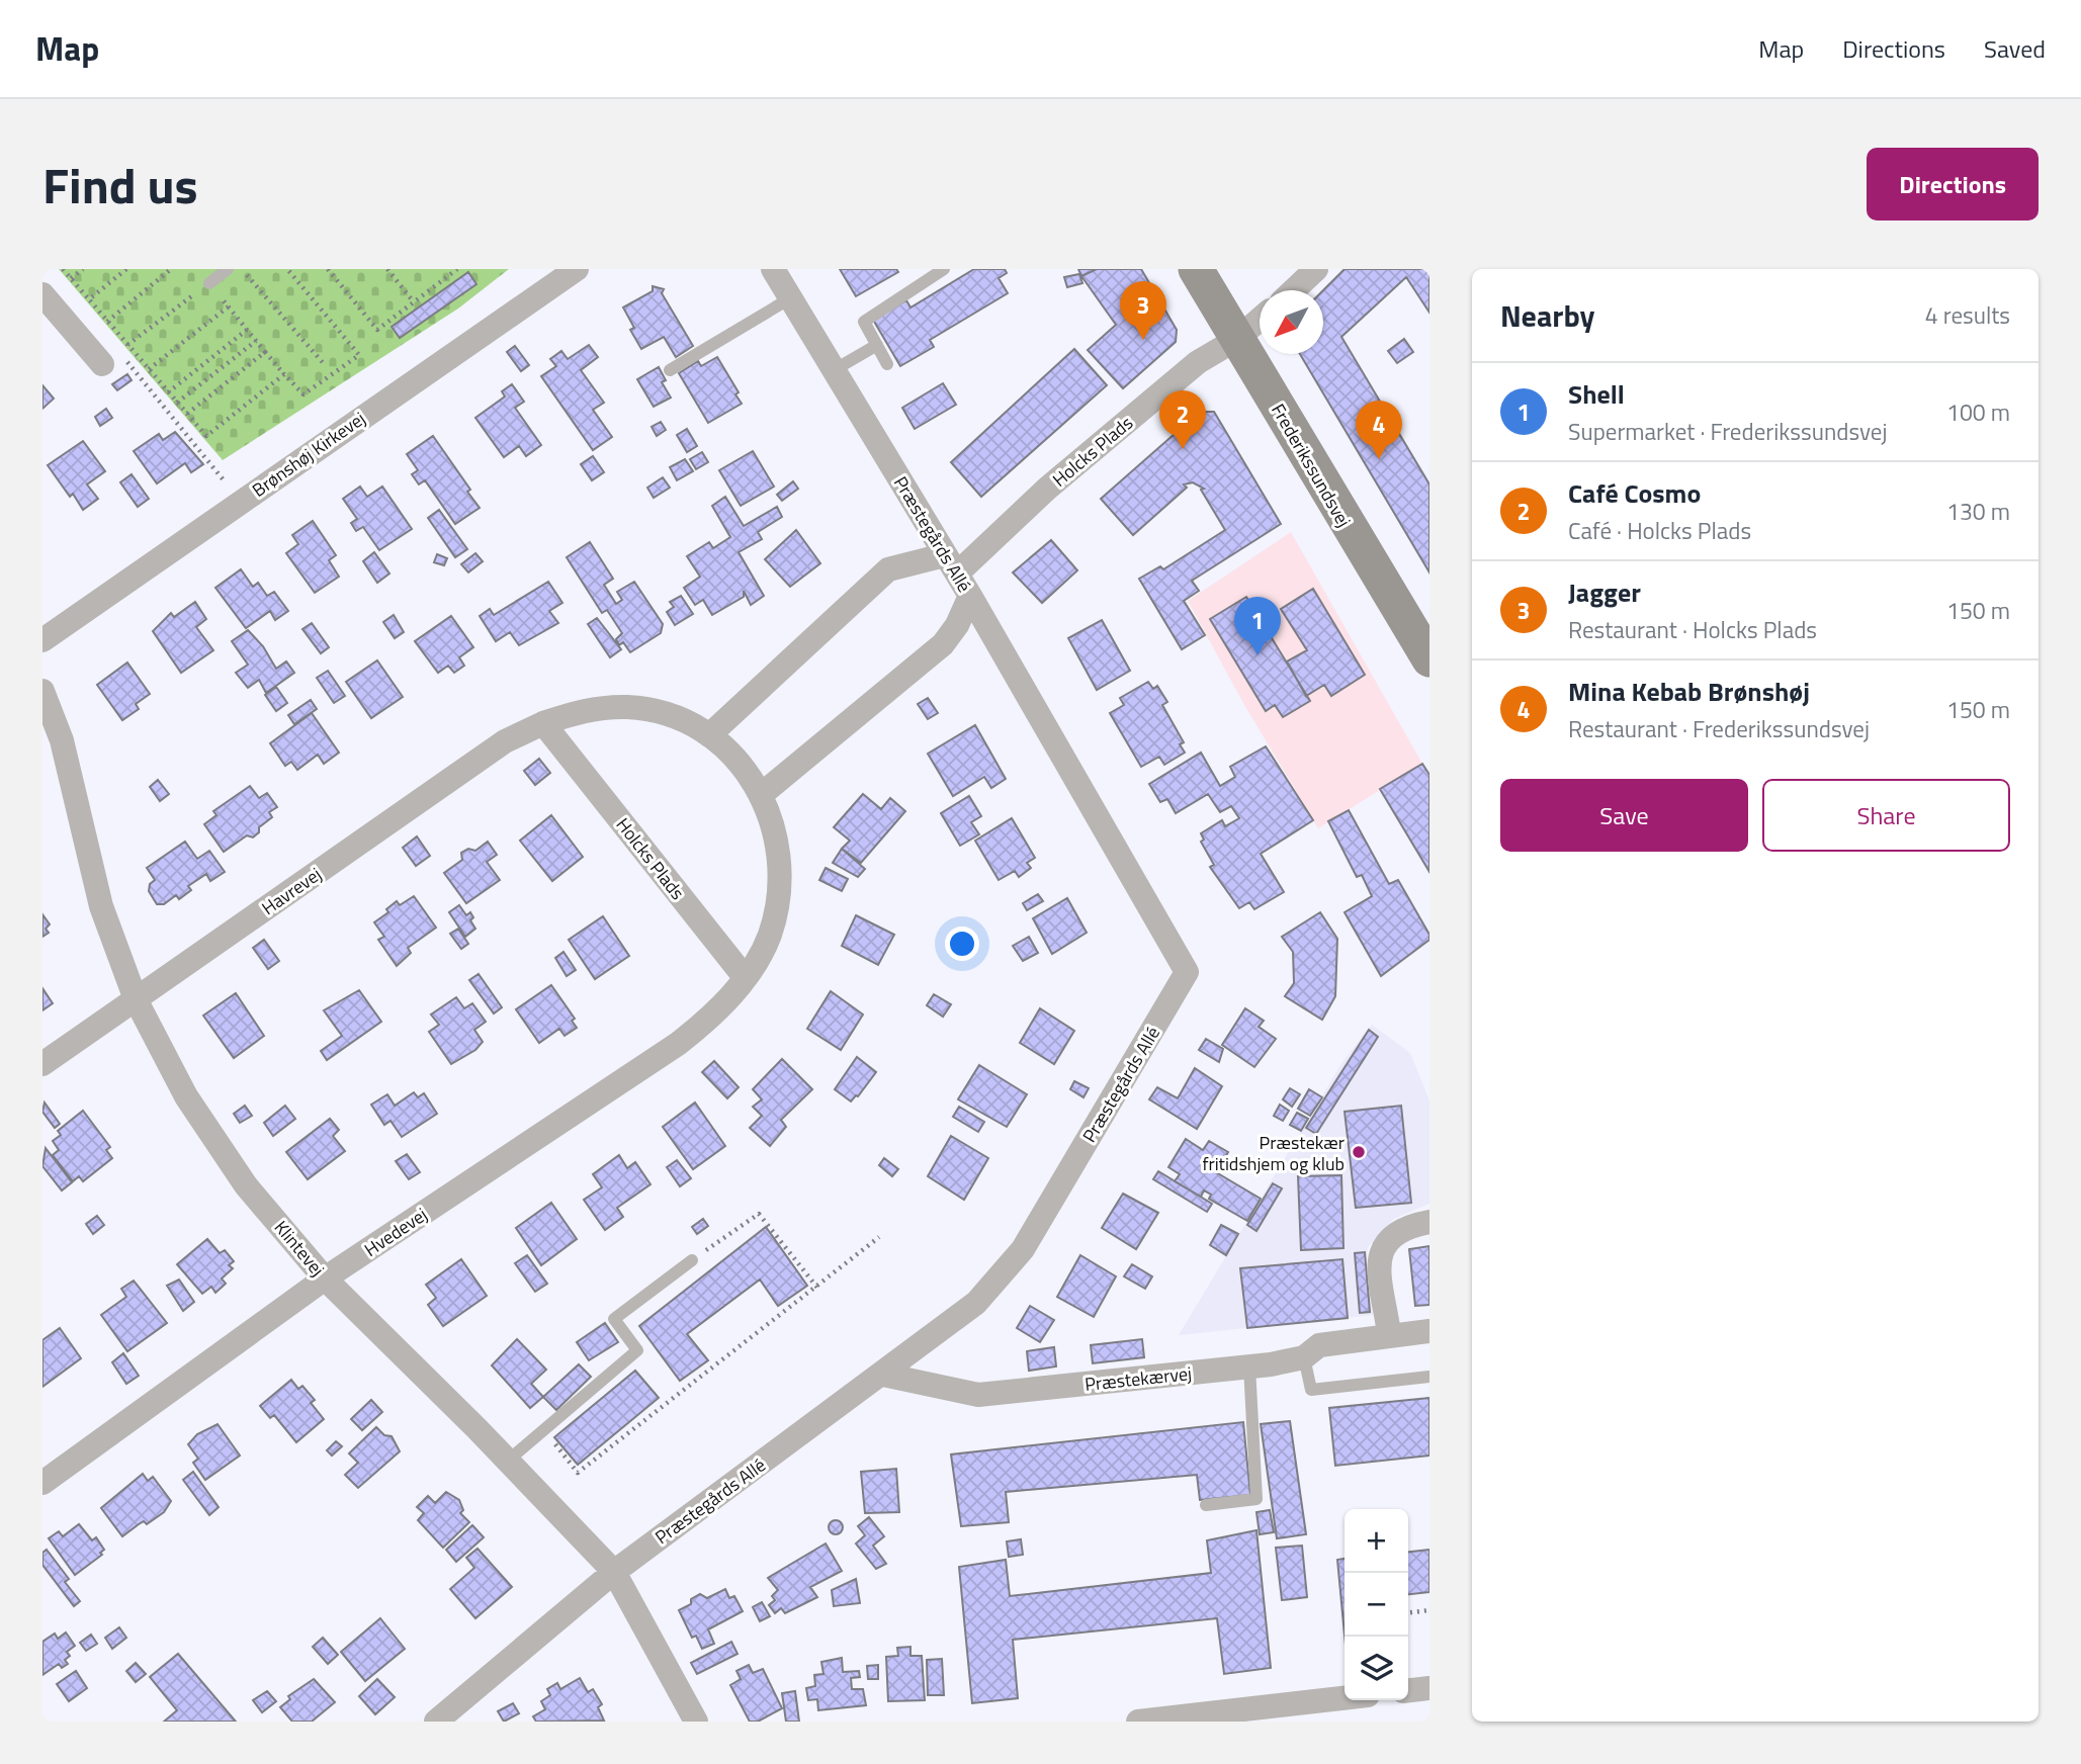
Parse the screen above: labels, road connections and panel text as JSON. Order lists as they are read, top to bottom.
{
  "streets": {
    "main road": ["Frederikssundsvej"],
    "street": [
      "Holcks Plads",
      "Brønshøj Kirkevej",
      "Præstegårds Allé",
      "Havrevej",
      "Hvedevej",
      "Klintevej",
      "Præstekærvej"
    ]
  },
  "crossings": [
    ["Holcks Plads", "Frederikssundsvej"],
    ["Holcks Plads", "Præstegårds Allé"],
    ["Holcks Plads", "Havrevej"],
    ["Holcks Plads", "Hvedevej"],
    ["Præstegårds Allé", "Klintevej"],
    ["Præstegårds Allé", "Præstekærvej"],
    ["Havrevej", "Klintevej"],
    ["Hvedevej", "Klintevej"]
  ],
  "places": ["Præstekær fritidshjem og klub"],
  "north": "bottom left",
  "page": {
    "header": "Map",
    "nav": ["Map", "Directions", "Saved"],
    "title": "Find us",
    "buttons": [
      "Directions",
      ["Save", "Share"]
    ],
    "heading": ["Nearby", "4 results"],
    "pins": [
      "3",
      "2",
      "4",
      "1"
    ],
    "list": [
      {
        "mark": "1",
        "name": "Shell",
        "note": "Supermarket · Frederikssundsvej",
        "value": "100 m"
      },
      {
        "mark": "2",
        "name": "Café Cosmo",
        "note": "Café · Holcks Plads",
        "value": "130 m"
      },
      {
        "mark": "3",
        "name": "Jagger",
        "note": "Restaurant · Holcks Plads",
        "value": "150 m"
      },
      {
        "mark": "4",
        "name": "Mina Kebab Brønshøj",
        "note": "Restaurant · Frederikssundsvej",
        "value": "150 m"
      }
    ],
    "map_buttons": ["+", "−"]
  }
}
